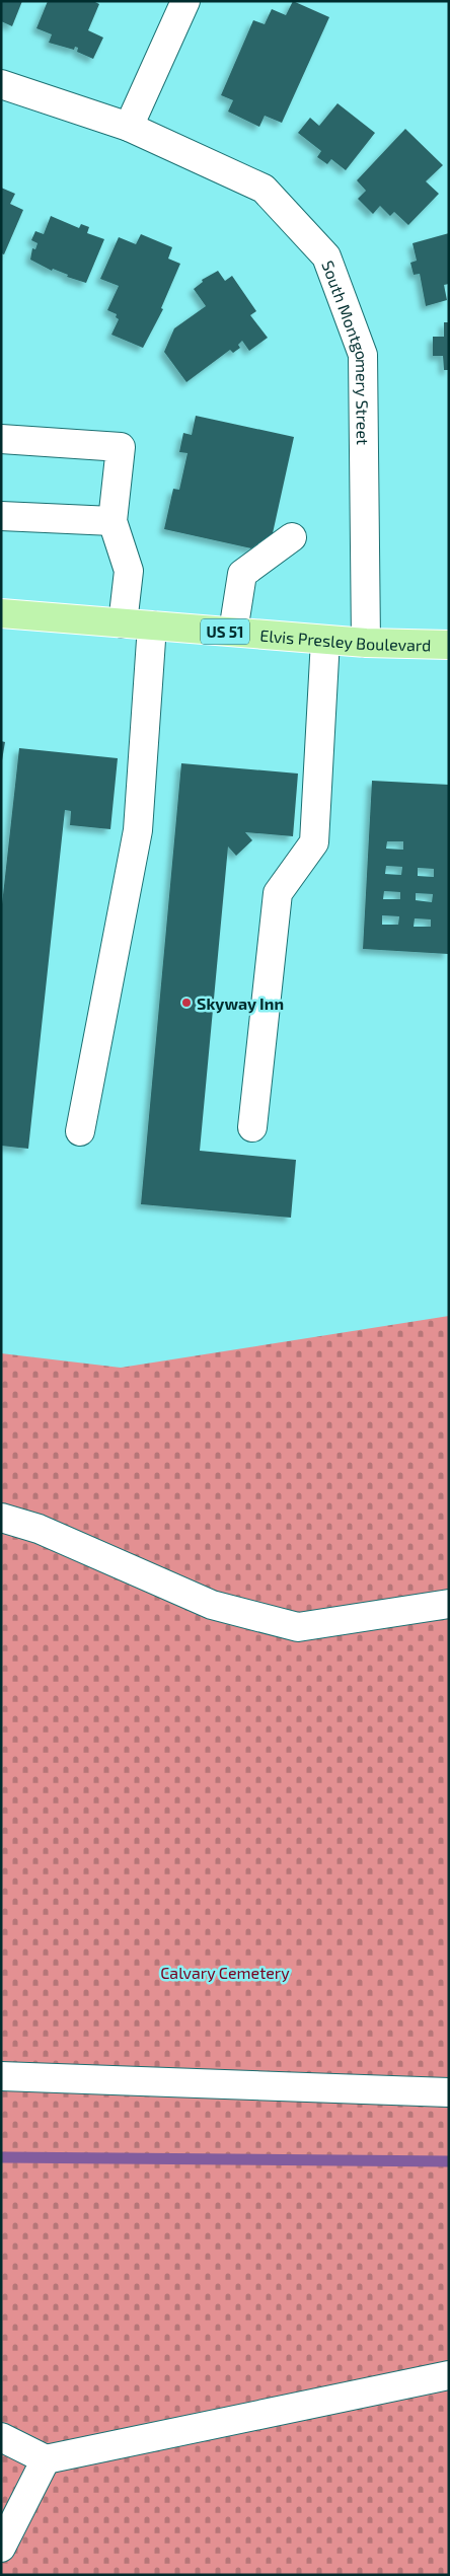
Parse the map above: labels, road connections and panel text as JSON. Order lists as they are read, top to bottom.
{
  "streets": {
    "main road": ["US 51", "Elvis Presley Boulevard"],
    "street": ["South Montgomery Street"]
  },
  "crossings": [
    ["South Montgomery Street", "Elvis Presley Boulevard"]
  ],
  "parks": ["Calvary Cemetery"],
  "places": ["Skyway Inn"]
}
